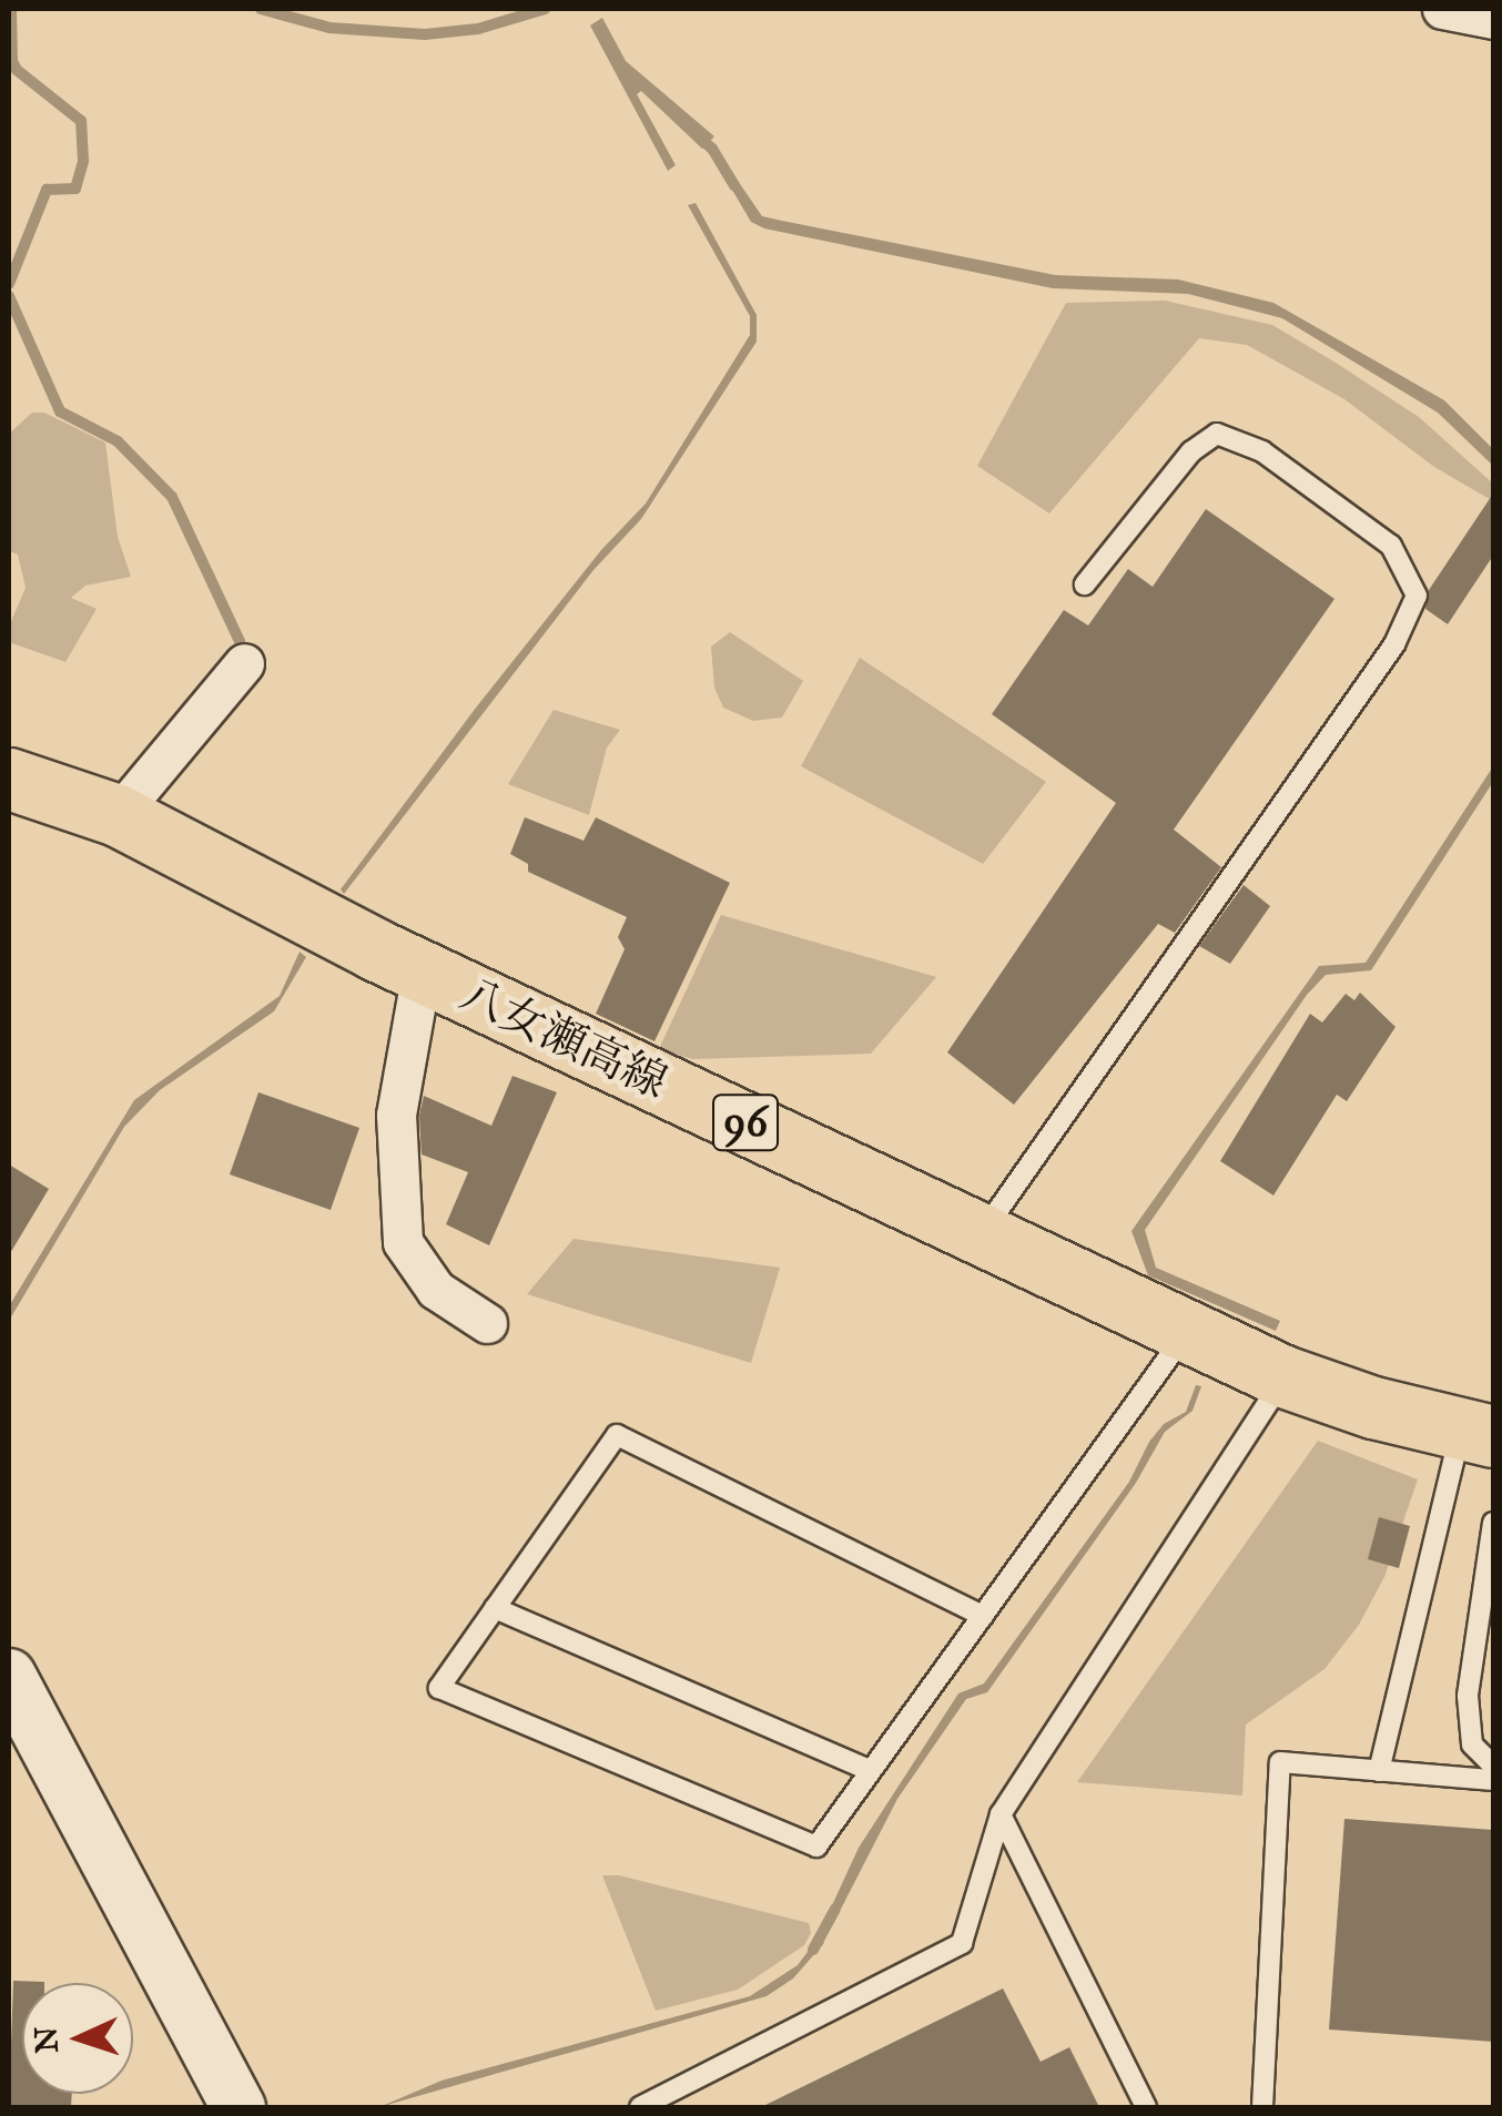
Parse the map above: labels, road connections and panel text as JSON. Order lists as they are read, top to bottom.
{
  "streets": {
    "main road": ["八女瀬高線", "96"]
  },
  "north": "left"
}
